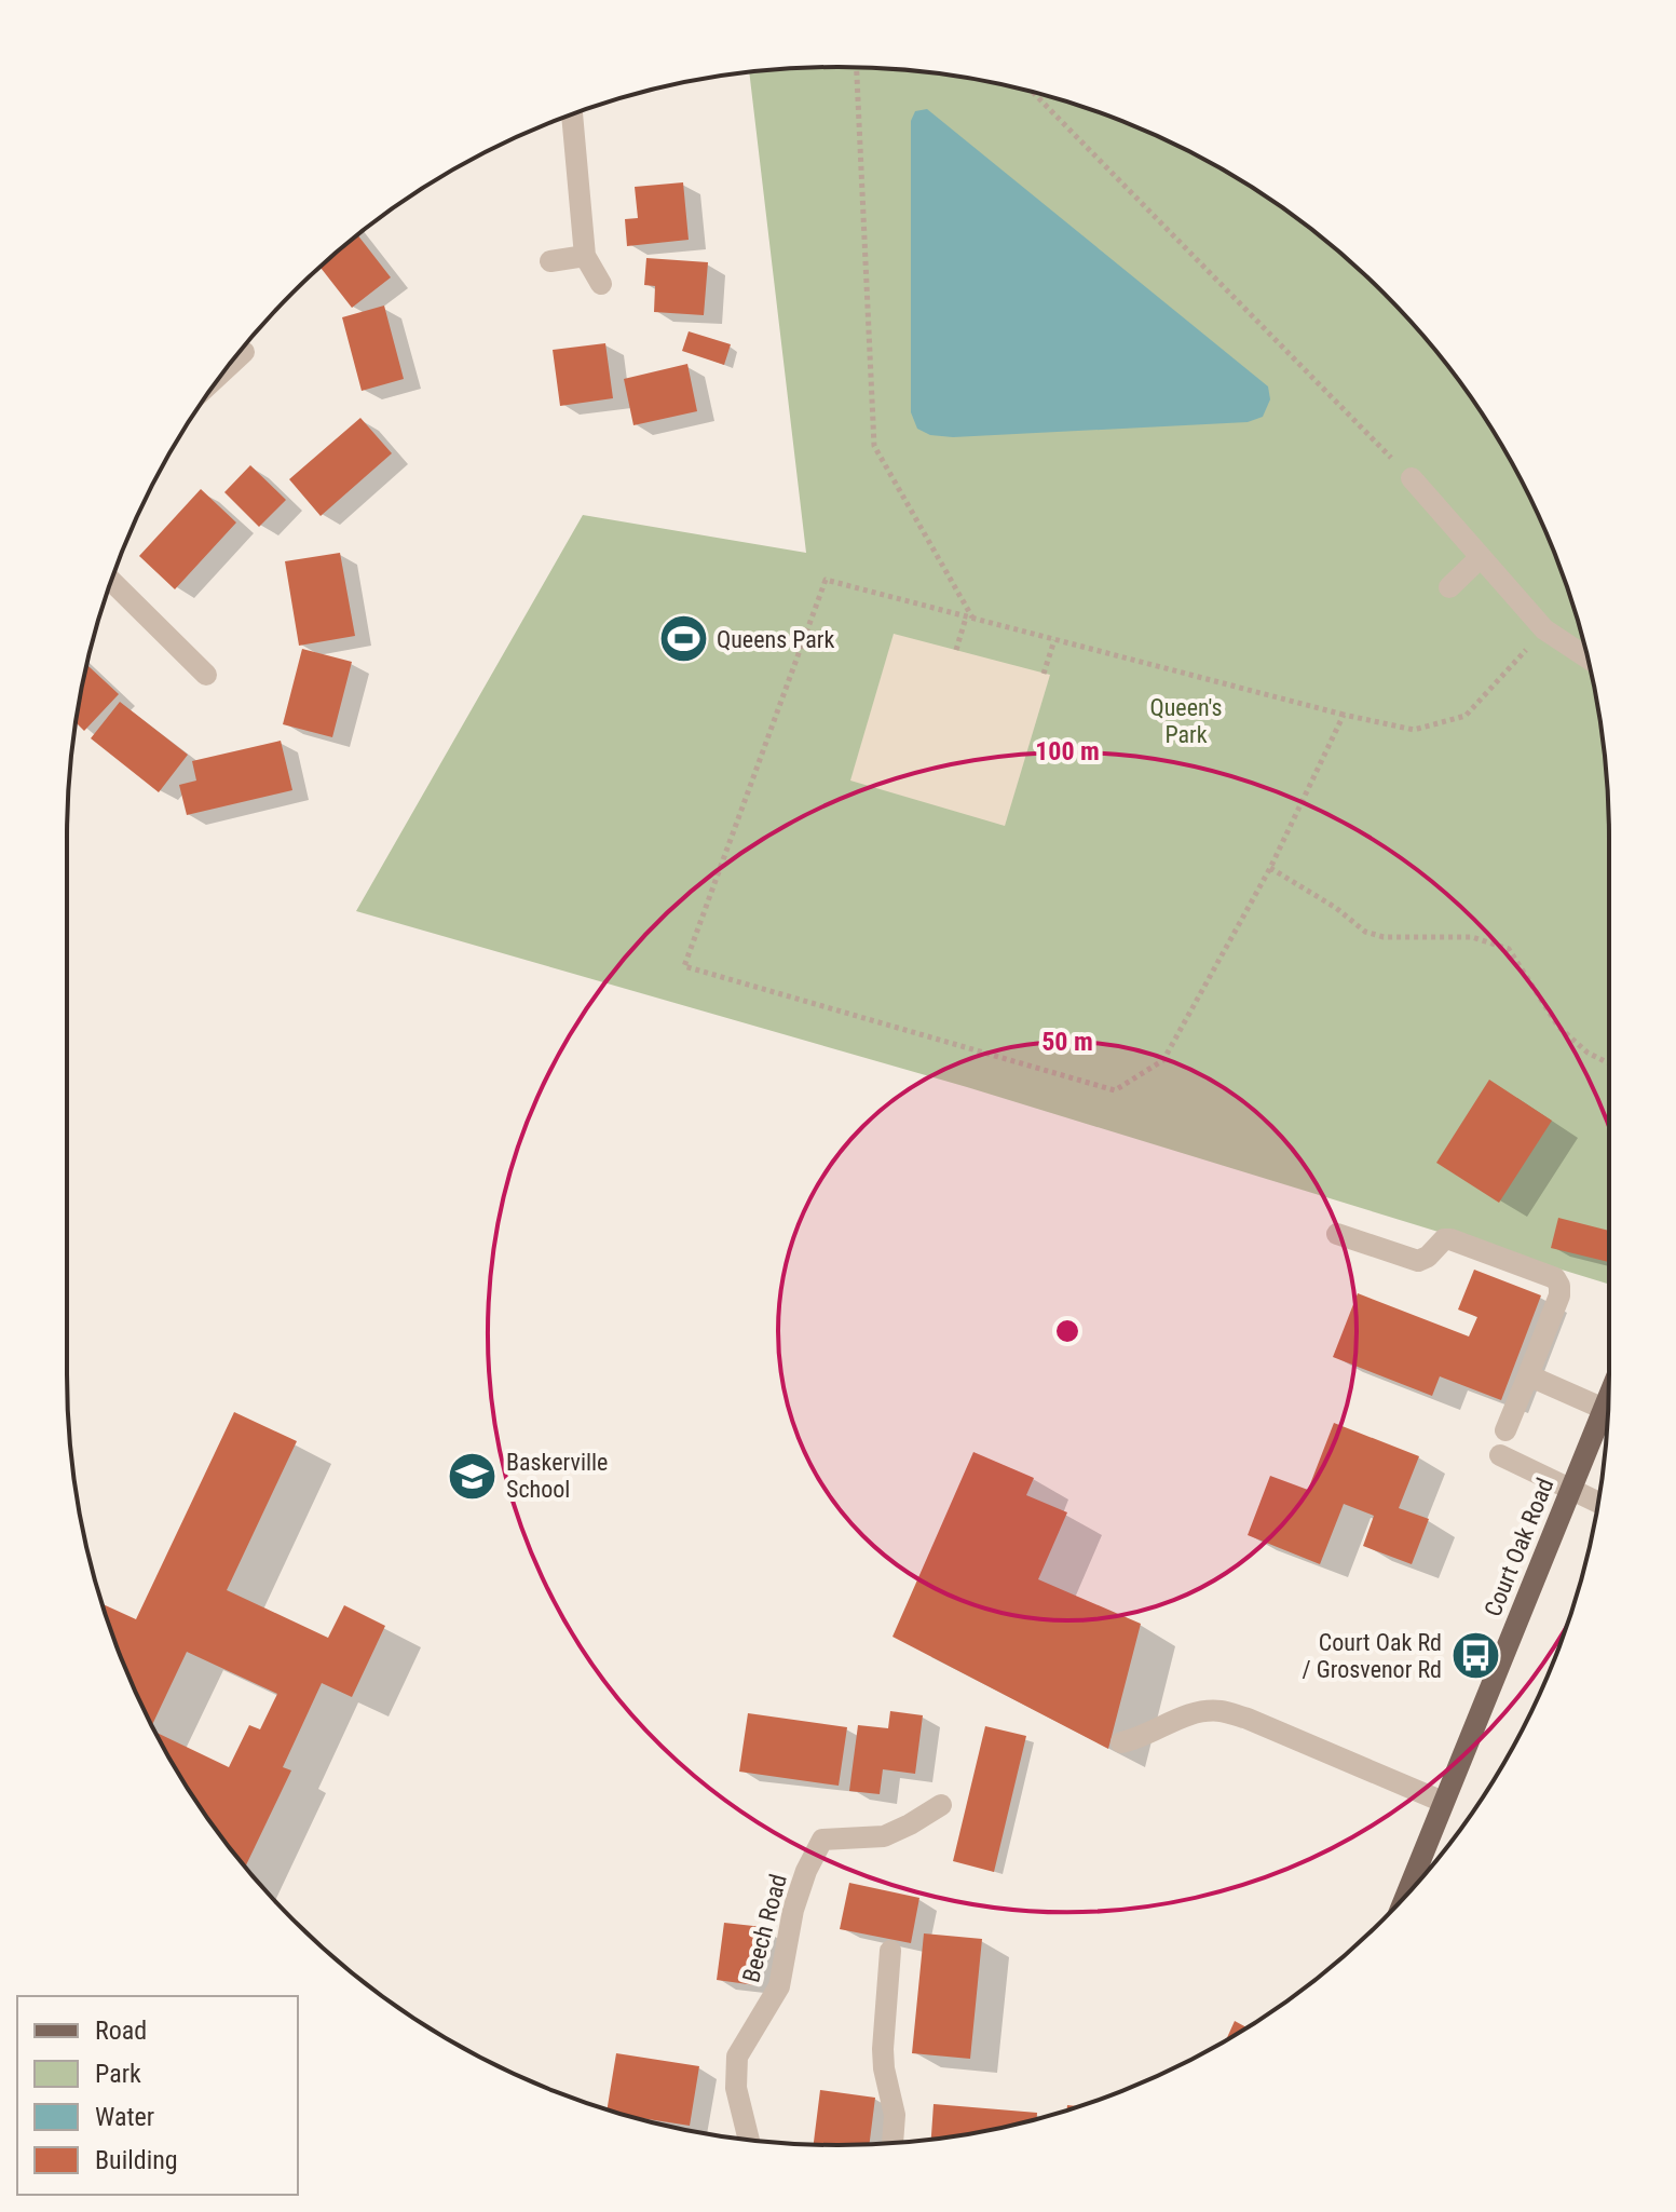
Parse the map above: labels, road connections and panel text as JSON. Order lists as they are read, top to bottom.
{
  "streets": {
    "main road": ["Court Oak Road"],
    "street": ["Beech Road"]
  },
  "parks": ["Queen's Park"],
  "places": {
    "sports": ["Queens Park"],
    "school or university": ["Baskerville School"],
    "bus stop": ["Court Oak Rd / Grosvenor Rd"]
  },
  "legend": [
    "Road",
    "Park",
    "Water",
    "Building"
  ],
  "rings": ["100 m", "50 m"]
}
